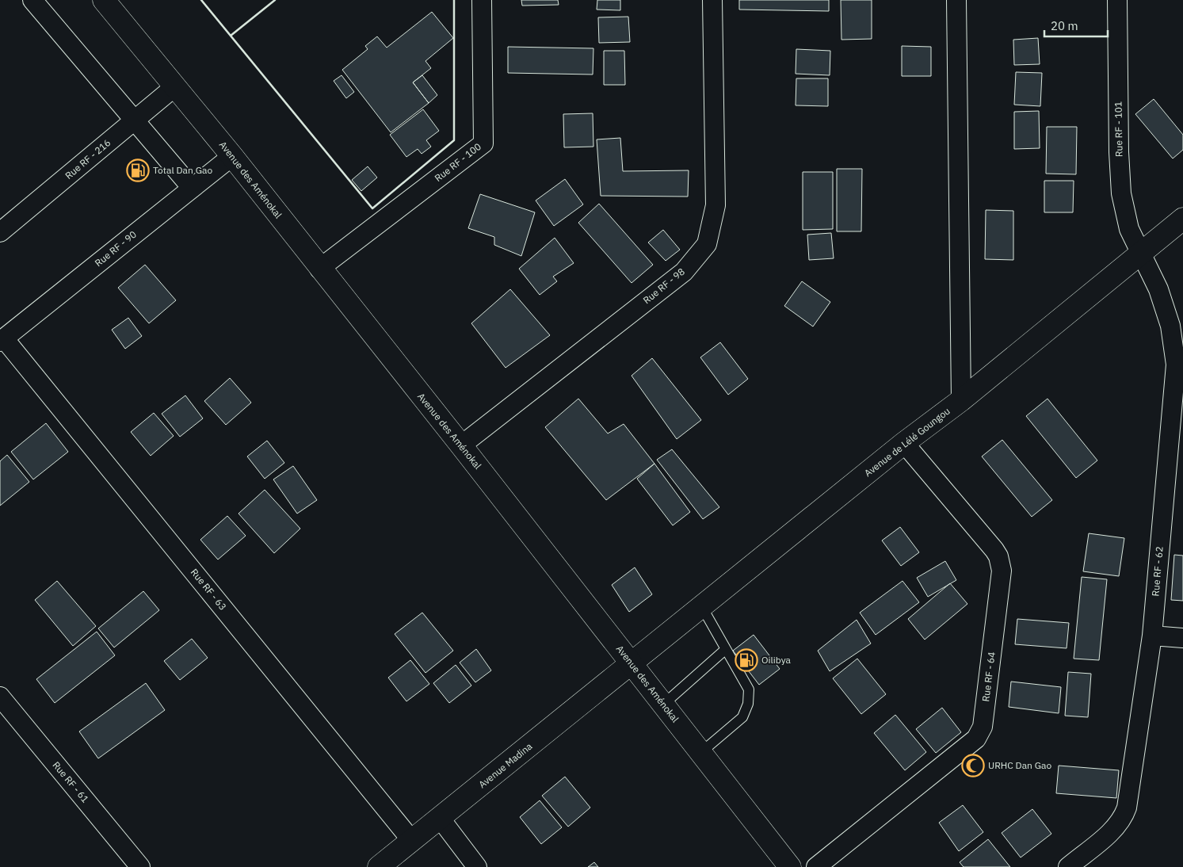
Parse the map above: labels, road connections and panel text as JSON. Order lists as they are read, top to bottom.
{
  "streets": {
    "main road": ["Avenue des Aménokal", "Avenue de Lélé Goungou", "Avenue Madina"],
    "street": [
      "Rue RF - 101",
      "Rue RF - 216",
      "Rue RF - 100",
      "Rue RF - 90",
      "Rue RF - 98",
      "Rue RF - 62",
      "Rue RF - 63",
      "Rue RF - 64",
      "Rue RF - 61"
    ]
  },
  "crossings": [
    ["Rue RF - 101", "Avenue de Lélé Goungou"],
    ["Rue RF - 101", "Rue RF - 62"],
    ["Rue RF - 216", "Avenue des Aménokal"],
    ["Rue RF - 100", "Avenue des Aménokal"],
    ["Avenue des Aménokal", "Rue RF - 90"],
    ["Avenue des Aménokal", "Rue RF - 98"],
    ["Avenue des Aménokal", "Avenue de Lélé Goungou"],
    ["Avenue des Aménokal", "Avenue Madina"],
    ["Rue RF - 90", "Rue RF - 63"],
    ["Avenue de Lélé Goungou", "Rue RF - 62"],
    ["Avenue de Lélé Goungou", "Rue RF - 64"],
    ["Avenue de Lélé Goungou", "Avenue Madina"],
    ["Rue RF - 63", "Avenue Madina"]
  ],
  "places": {
    "fuel station": ["Total Dan Gao", "Oilibya"],
    "mosque": ["URHC Dan Gao"]
  },
  "scale_bar": "20 m"
}
